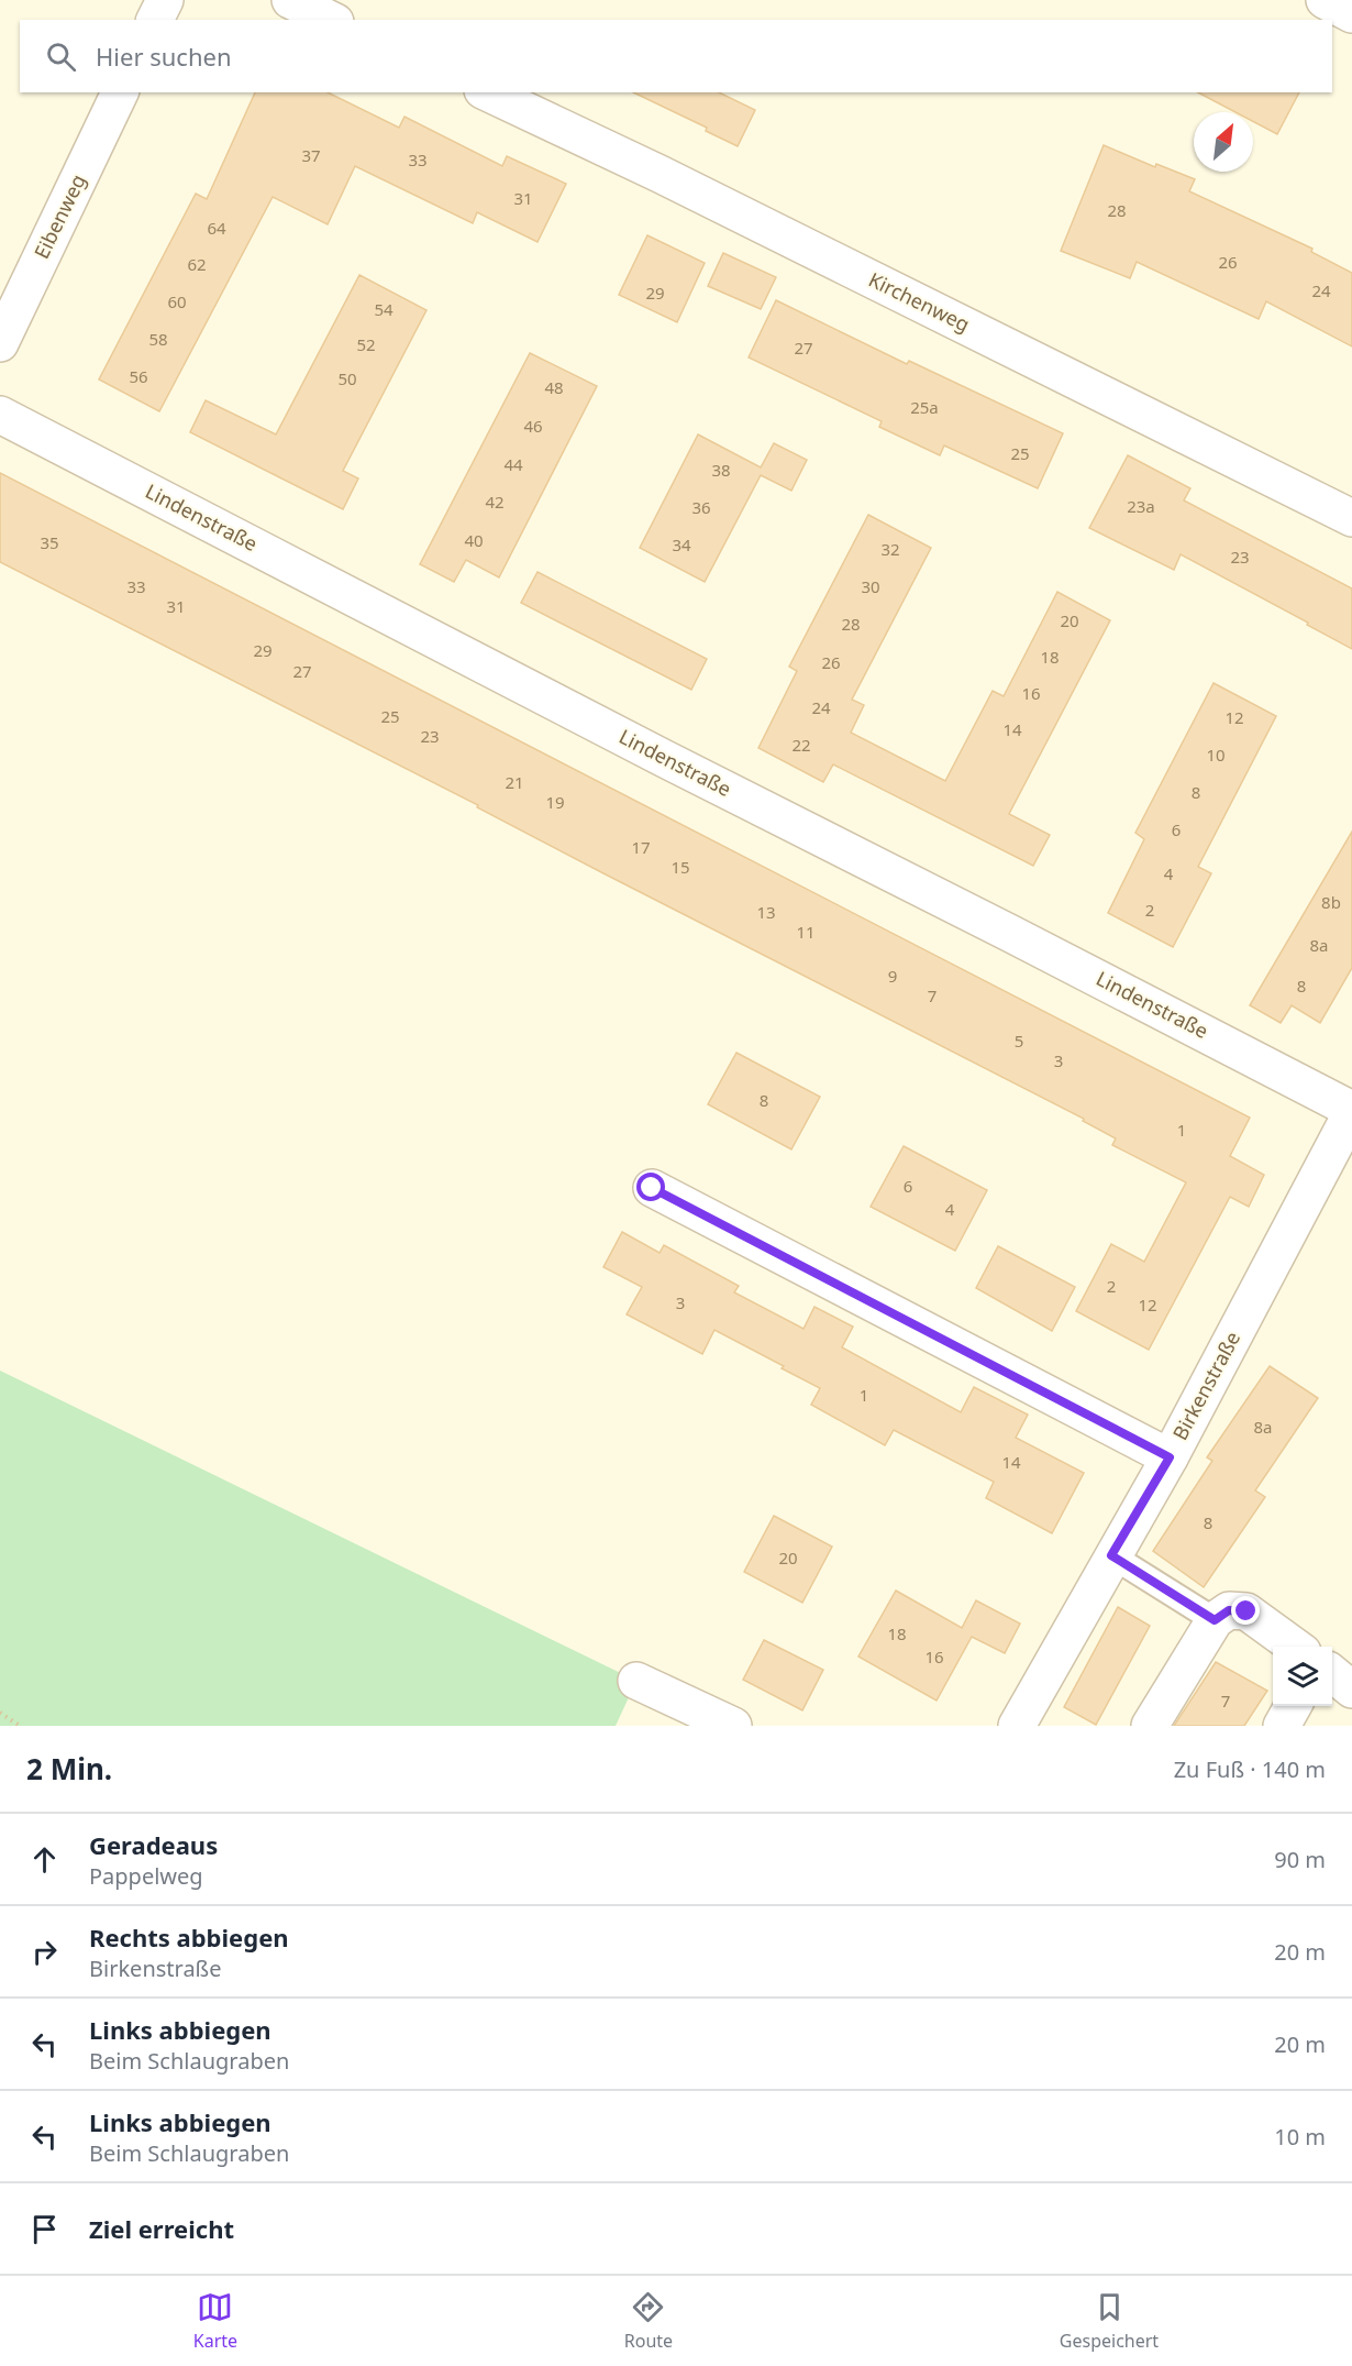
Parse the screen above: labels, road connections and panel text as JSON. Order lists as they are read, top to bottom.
{
  "streets": {
    "street": [
      "Eibenweg",
      "Kirchenweg",
      "Lindenstraße",
      "Birkenstraße"
    ]
  },
  "crossings": [
    ["Lindenstraße", "Birkenstraße"]
  ],
  "house_numbers": [
    "37",
    "33",
    "31",
    "28",
    "64",
    "26",
    "62",
    "24",
    "29",
    "60",
    "54",
    "58",
    "52",
    "27",
    "56",
    "50",
    "48",
    "25a",
    "46",
    "25",
    "44",
    "38",
    "42",
    "23a",
    "36",
    "40",
    "35",
    "34",
    "32",
    "23",
    "33",
    "30",
    "31",
    "20",
    "28",
    "29",
    "18",
    "26",
    "27",
    "16",
    "24",
    "25",
    "12",
    "14",
    "23",
    "22",
    "10",
    "21",
    "8",
    "19",
    "6",
    "17",
    "15",
    "4",
    "8b",
    "2",
    "13",
    "11",
    "8a",
    "9",
    "8",
    "7",
    "5",
    "3",
    "8",
    "1",
    "6",
    "4",
    "2",
    "3",
    "12",
    "1",
    "8a",
    "14",
    "8",
    "20",
    "18",
    "16",
    "7"
  ],
  "north": "top right",
  "page": {
    "search": "Hier suchen",
    "heading": ["2 Min.", "Zu Fuß · 140 m"],
    "list": [
      ["Geradeaus", "Pappelweg", "90 m"],
      ["Rechts abbiegen", "Birkenstraße", "20 m"],
      ["Links abbiegen", "Beim Schlaugraben", "20 m"],
      ["Links abbiegen", "Beim Schlaugraben", "10 m"],
      "Ziel erreicht"
    ],
    "nav": ["Karte", "Route", "Gespeichert"]
  }
}
